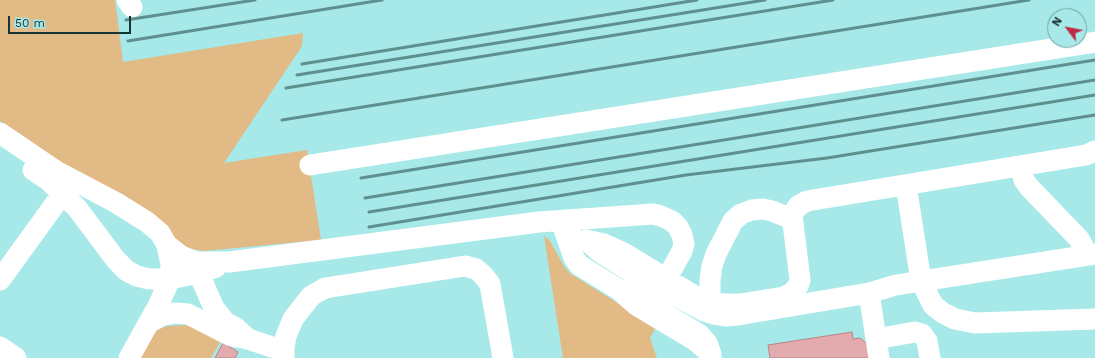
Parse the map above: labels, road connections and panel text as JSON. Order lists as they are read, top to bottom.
{
  "scale_bar": "50 m",
  "north": "top left"
}
